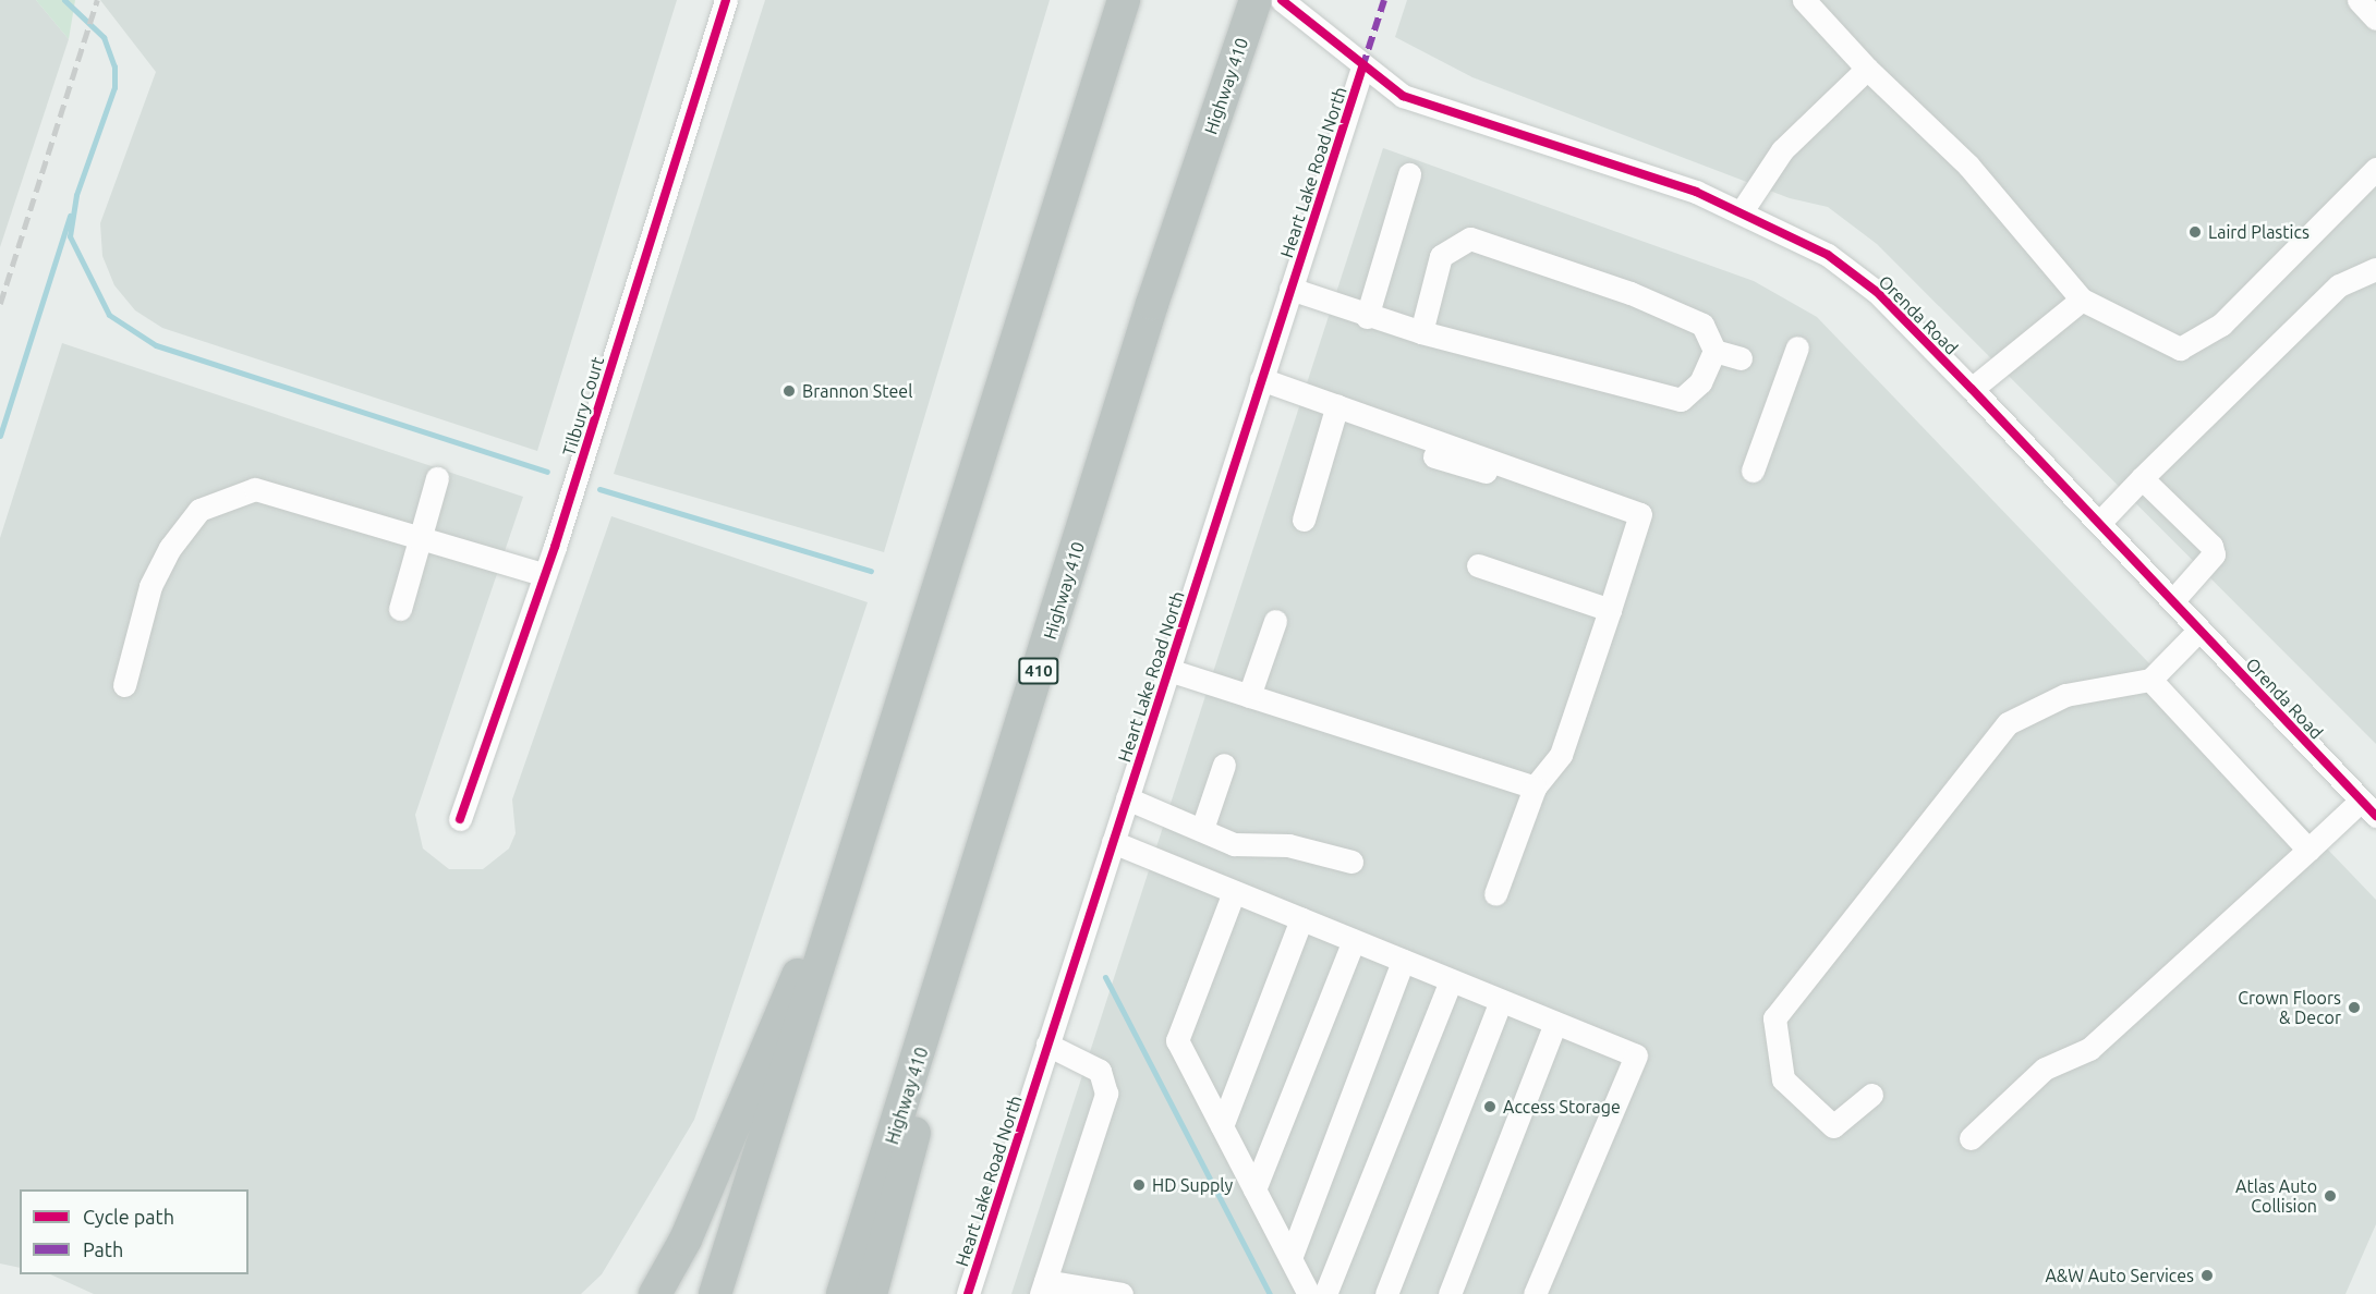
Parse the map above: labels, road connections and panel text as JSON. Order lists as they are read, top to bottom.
{
  "streets": {
    "highway": ["Highway 410", "410"],
    "street": ["Heart Lake Road North", "Orenda Road", "Tilbury Court"]
  },
  "crossings": [
    ["Heart Lake Road North", "Orenda Road"]
  ],
  "places": [
    "Laird Plastics",
    "Brannon Steel",
    "Crown Floors & Decor",
    "Access Storage",
    "HD Supply",
    "Atlas Auto Collision",
    "A&W Auto Services"
  ],
  "legend": ["Cycle path", "Path"]
}
